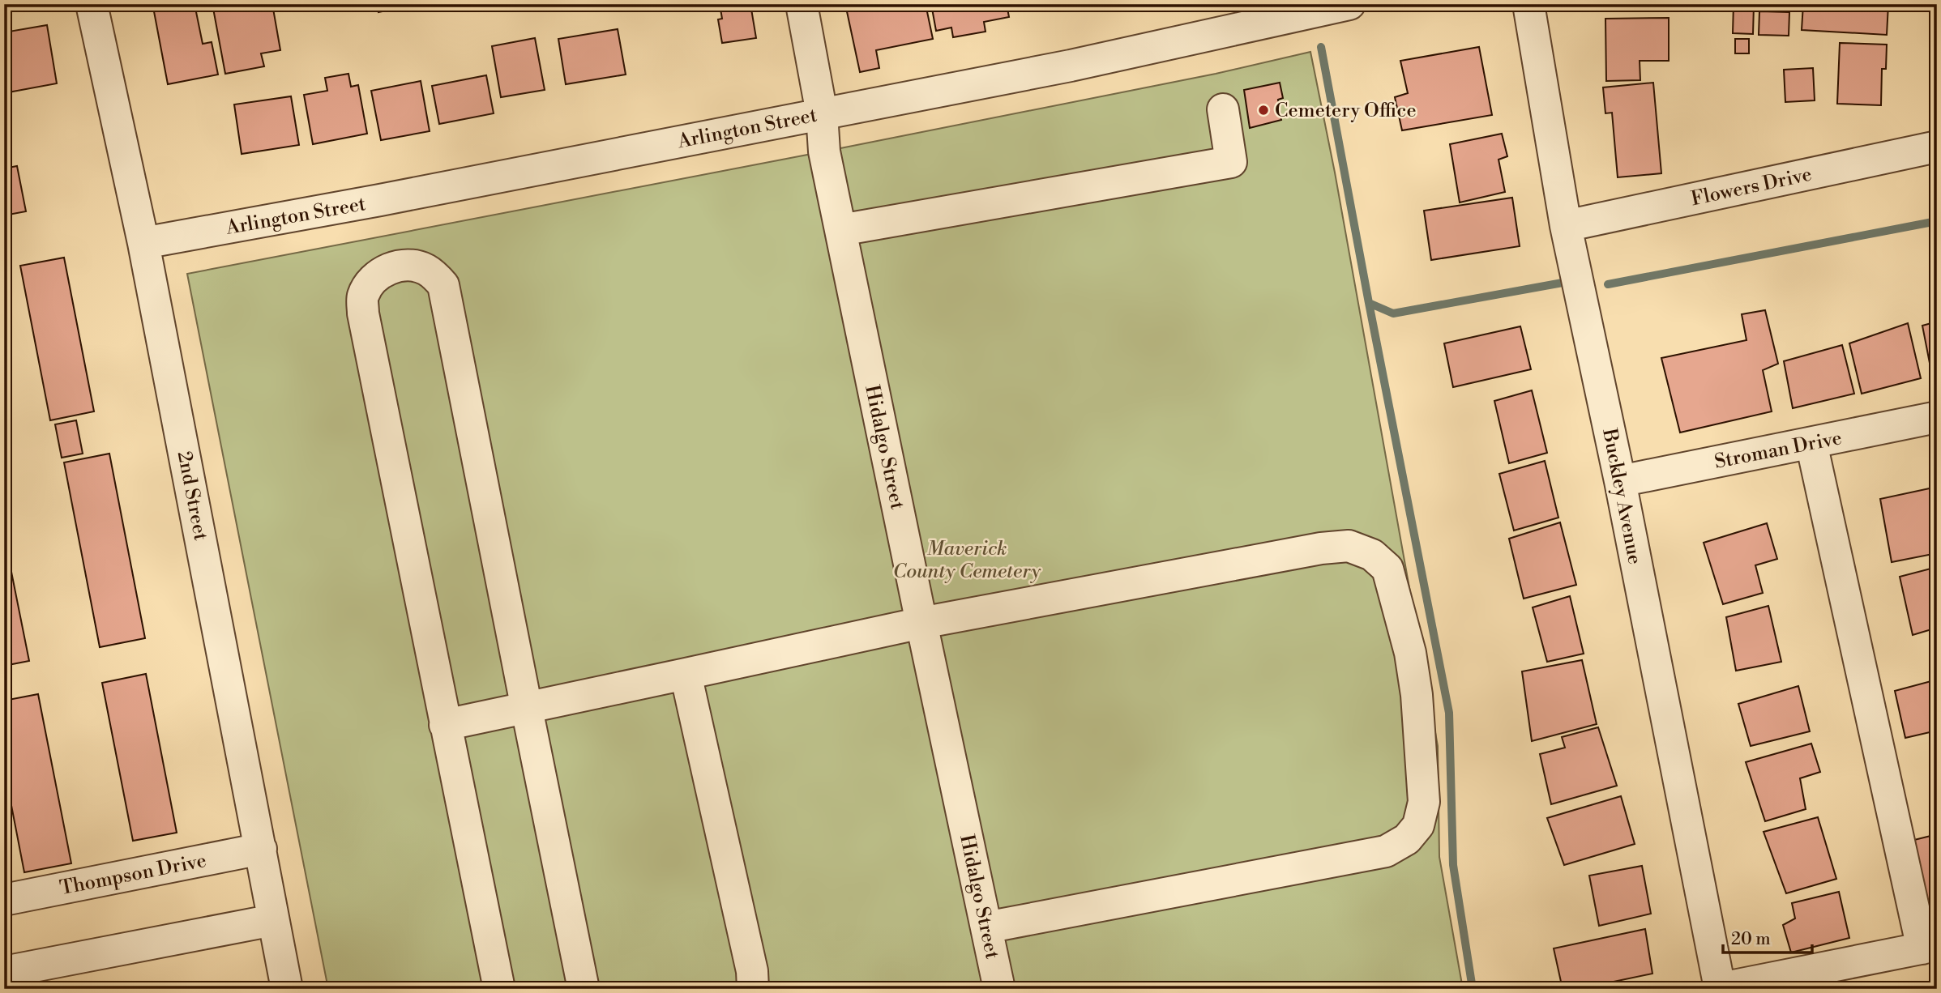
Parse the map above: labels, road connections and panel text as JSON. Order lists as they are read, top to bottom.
{
  "streets": {
    "street": [
      "Arlington Street",
      "Flowers Drive",
      "Hidalgo Street",
      "Stroman Drive",
      "2nd Street",
      "Buckley Avenue",
      "Thompson Drive"
    ]
  },
  "crossings": [
    ["Arlington Street", "Hidalgo Street"],
    ["Arlington Street", "2nd Street"],
    ["Flowers Drive", "Buckley Avenue"],
    ["Stroman Drive", "Buckley Avenue"],
    ["2nd Street", "Thompson Drive"]
  ],
  "parks": ["Maverick County Cemetery"],
  "places": ["Cemetery Office"],
  "scale_bar": "20 m"
}
